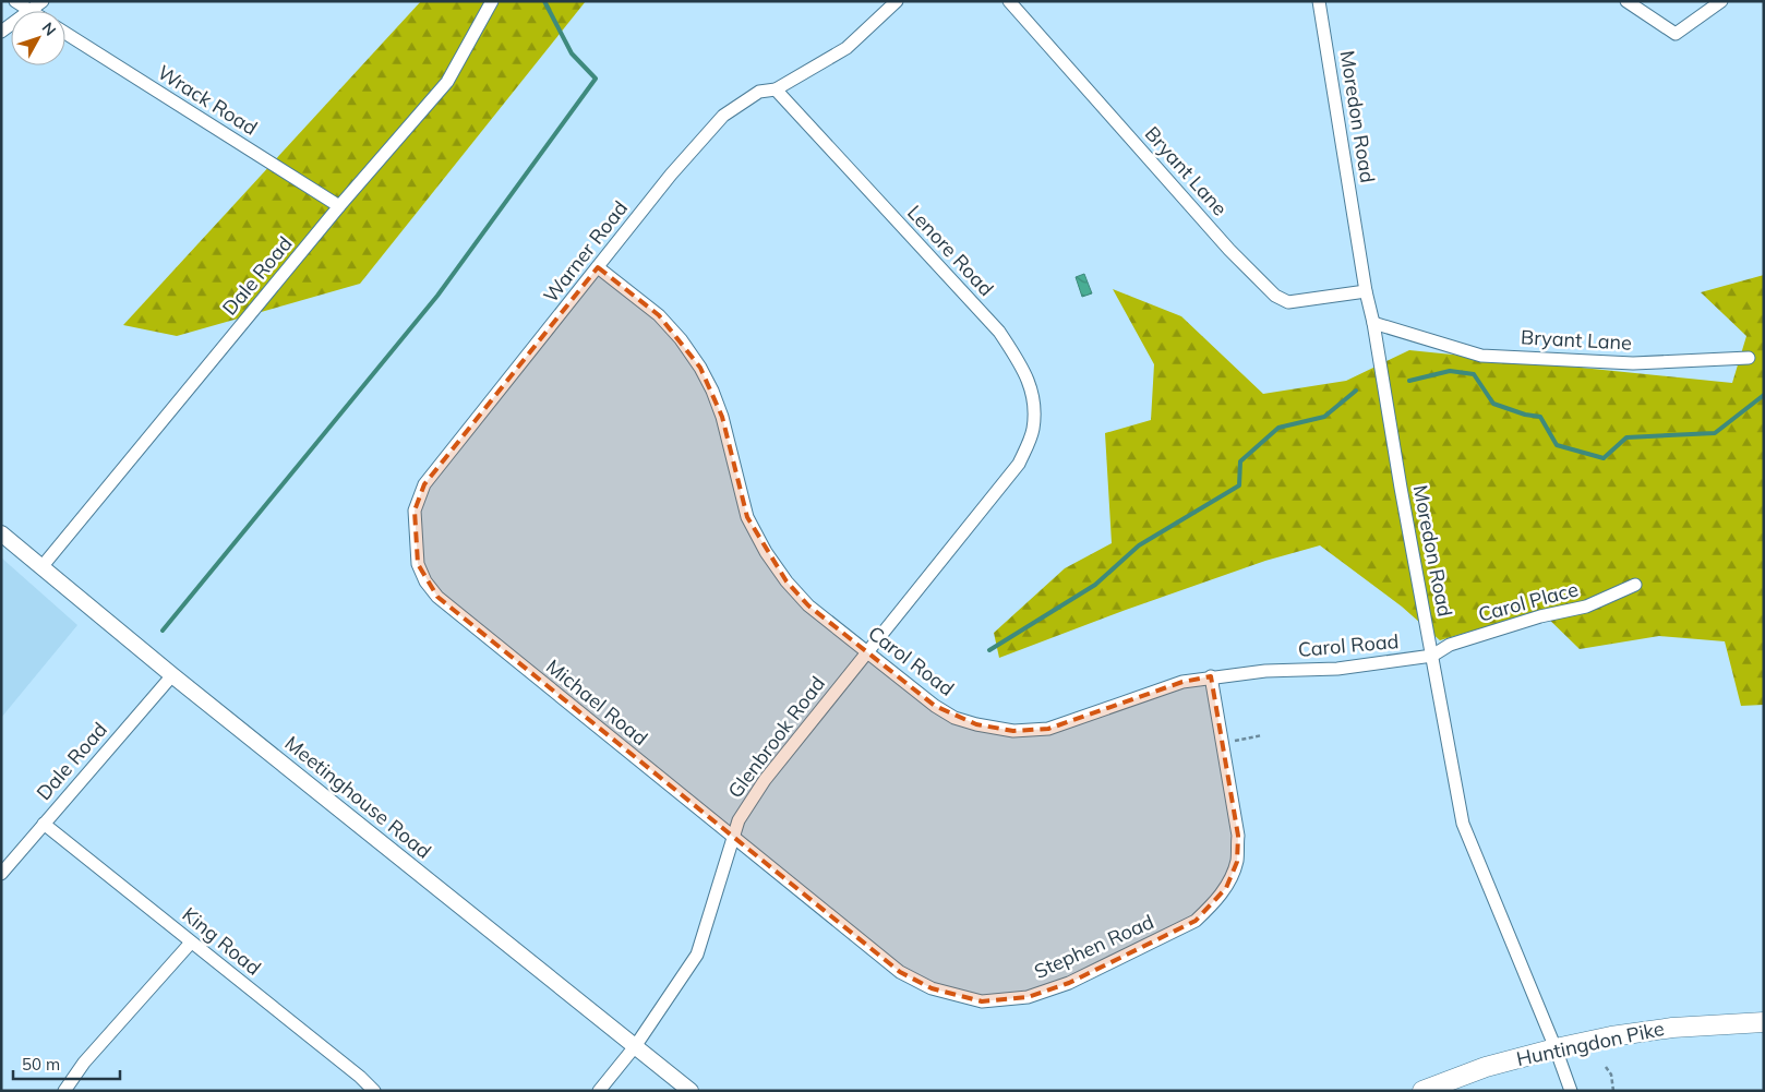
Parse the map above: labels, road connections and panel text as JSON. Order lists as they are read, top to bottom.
{
  "streets": {
    "main road": ["Huntingdon Pike"],
    "street": [
      "Wrack Road",
      "Moredon Road",
      "Bryant Lane",
      "Lenore Road",
      "Warner Road",
      "Dale Road",
      "Carol Place",
      "Carol Road",
      "Michael Road",
      "Glenbrook Road",
      "Meetinghouse Road",
      "King Road",
      "Stephen Road"
    ]
  },
  "crossings": [
    ["Wrack Road", "Dale Road"],
    ["Moredon Road", "Bryant Lane"],
    ["Moredon Road", "Carol Place"],
    ["Moredon Road", "Carol Road"],
    ["Moredon Road", "Huntingdon Pike"],
    ["Lenore Road", "Warner Road"],
    ["Lenore Road", "Glenbrook Road"],
    ["Warner Road", "Carol Road"],
    ["Warner Road", "Michael Road"],
    ["Dale Road", "Meetinghouse Road"],
    ["Dale Road", "King Road"],
    ["Carol Place", "Carol Road"],
    ["Carol Road", "Glenbrook Road"],
    ["Carol Road", "Stephen Road"],
    ["Michael Road", "Glenbrook Road"],
    ["Michael Road", "Stephen Road"],
    ["Glenbrook Road", "Meetinghouse Road"],
    ["Glenbrook Road", "Stephen Road"]
  ],
  "scale_bar": "50 m",
  "north": "top right"
}
